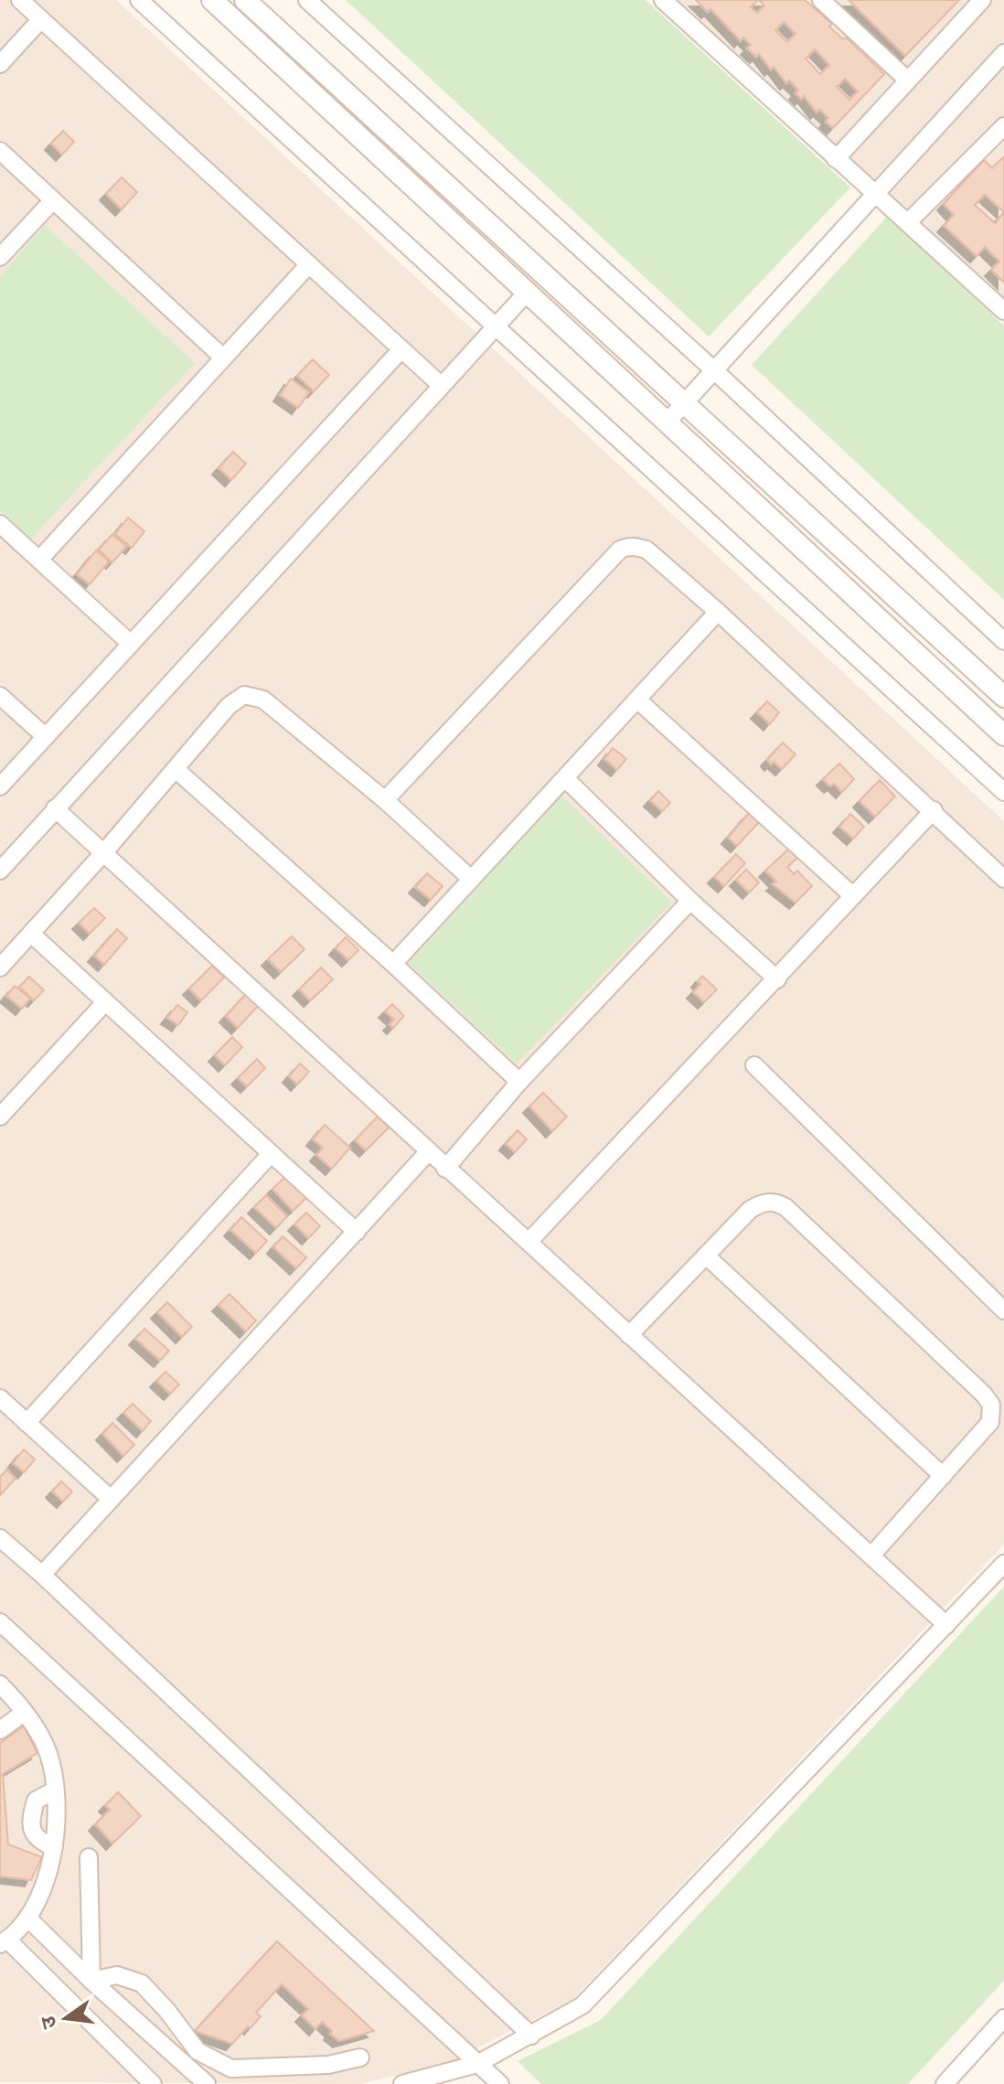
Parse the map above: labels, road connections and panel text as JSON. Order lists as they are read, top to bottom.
{
  "north": "left"
}
